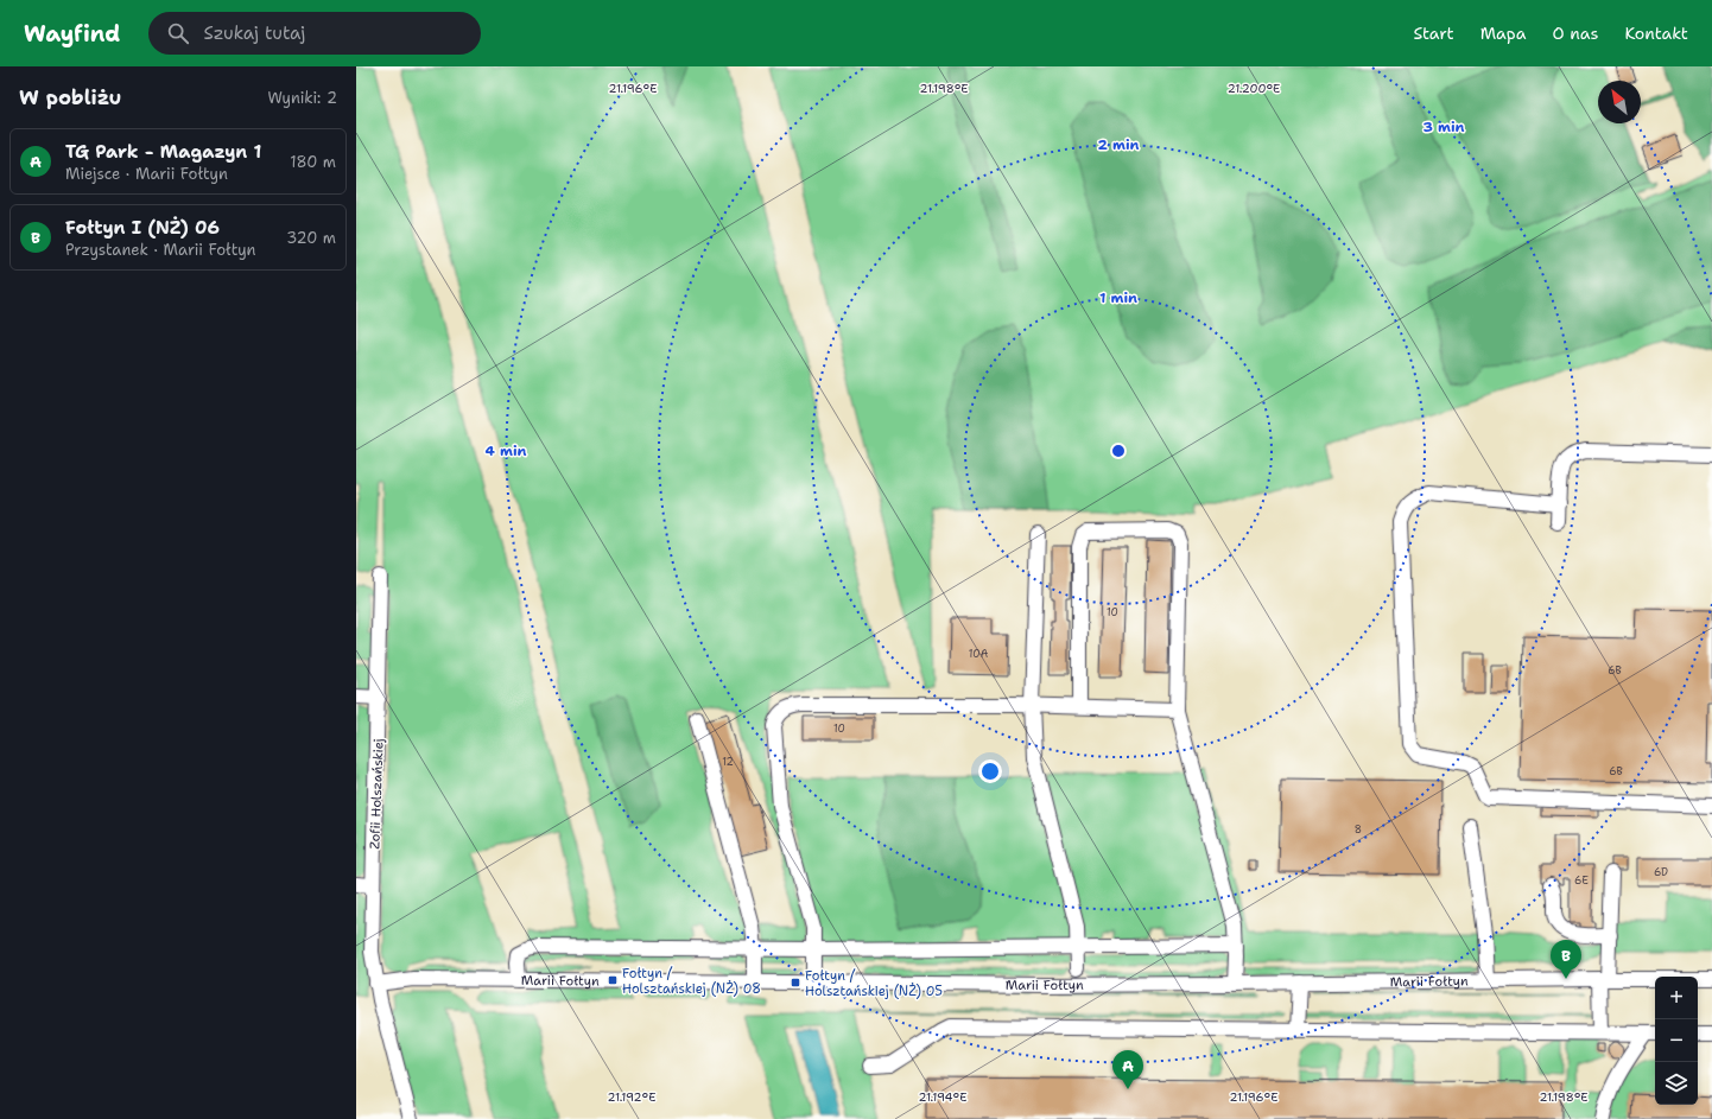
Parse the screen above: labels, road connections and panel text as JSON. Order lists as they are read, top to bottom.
{
  "streets": {
    "street": ["Zofii Holszańskiej", "Marii Fołtyn"]
  },
  "crossings": [
    ["Zofii Holszańskiej", "Marii Fołtyn"]
  ],
  "places": {
    "transit": ["Fołtyn / Holsztańskiej (NŻ) 08", "Fołtyn / Holsztańskiej (NŻ) 05"]
  },
  "house_numbers": [
    "10",
    "10A",
    "6B",
    "10",
    "12",
    "6B",
    "8",
    "6D",
    "6E"
  ],
  "north": "top left",
  "page": {
    "header": "Wayfind",
    "search": "Szukaj tutaj",
    "nav": [
      "Start",
      "Mapa",
      "O nas",
      "Kontakt"
    ],
    "heading": ["W pobliżu", "Wyniki: 2"],
    "list": [
      {
        "mark": "A",
        "name": "TG Park - Magazyn 1",
        "note": "Miejsce · Marii Fołtyn",
        "value": "180 m"
      },
      {
        "mark": "B",
        "name": "Fołtyn I (NŻ) 06",
        "note": "Przystanek · Marii Fołtyn",
        "value": "320 m"
      }
    ],
    "pins": ["B", "A"],
    "map_buttons": ["+", "−"]
  },
  "coordinates": [
    "21.196°E",
    "21.198°E",
    "21.200°E",
    "21.192°E",
    "21.194°E"
  ],
  "rings": [
    "3 min",
    "2 min",
    "1 min",
    "4 min"
  ]
}
